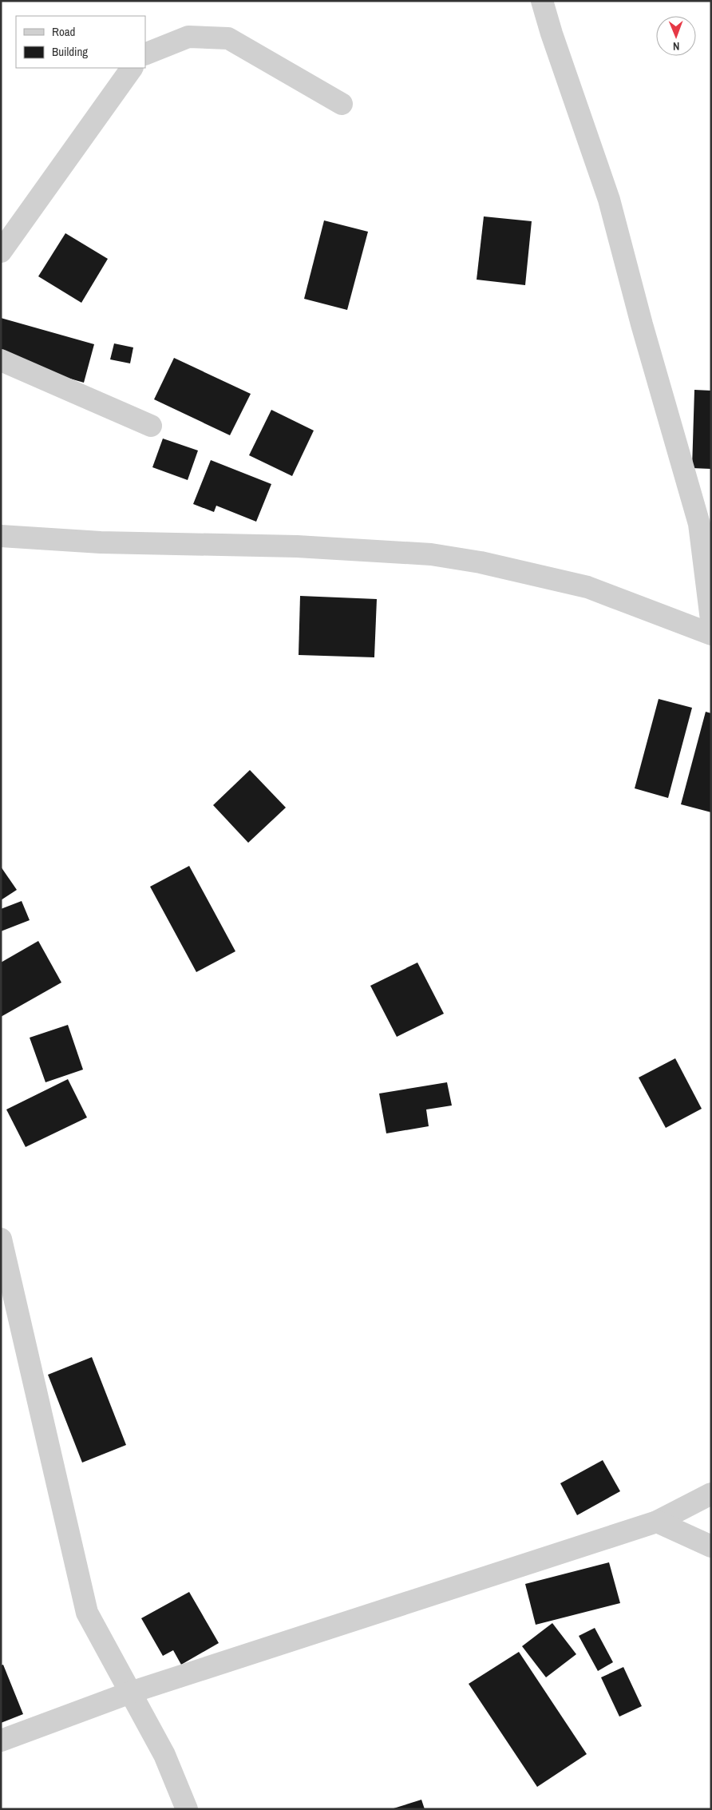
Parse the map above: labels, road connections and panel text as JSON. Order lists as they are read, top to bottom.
{
  "legend": ["Road", "Building"],
  "north": "bottom"
}
